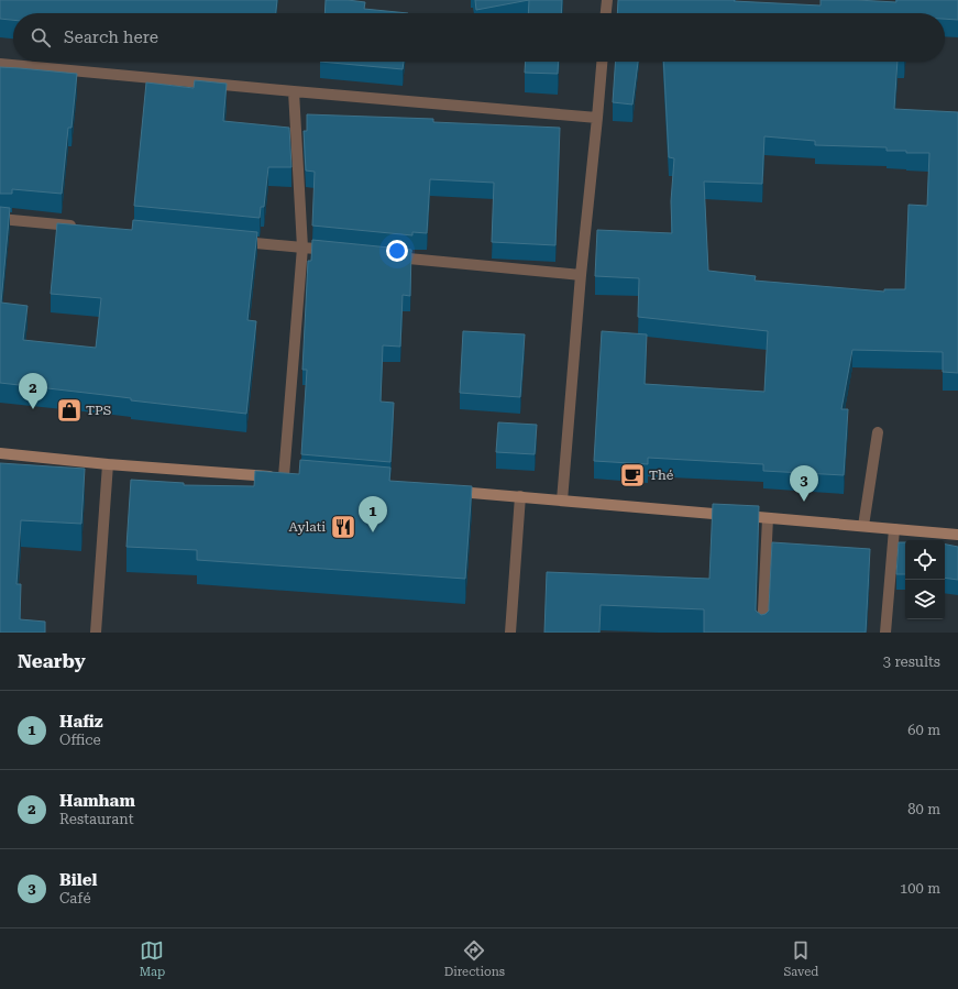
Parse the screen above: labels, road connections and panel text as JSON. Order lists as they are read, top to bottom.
{
  "places": {
    "shop": ["TPS"],
    "cafe": ["Thé"],
    "restaurant": ["Aylati"]
  },
  "page": {
    "search": "Search here",
    "pins": ["2", "3", "1"],
    "heading": ["Nearby", "3 results"],
    "list": [
      {
        "mark": "1",
        "name": "Hafiz",
        "note": "Office",
        "value": "60 m"
      },
      {
        "mark": "2",
        "name": "Hamham",
        "note": "Restaurant",
        "value": "80 m"
      },
      {
        "mark": "3",
        "name": "Bilel",
        "note": "Café",
        "value": "100 m"
      }
    ],
    "nav": ["Map", "Directions", "Saved"]
  }
}
